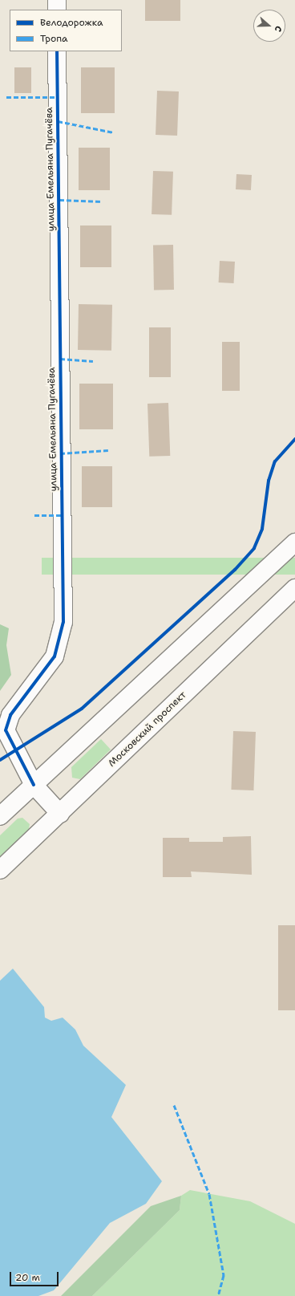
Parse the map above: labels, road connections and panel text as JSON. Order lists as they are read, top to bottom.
{
  "streets": {
    "main road": ["улица Емельяна Пугачёва", "Московский проспект"]
  },
  "crossings": [
    ["улица Емельяна Пугачёва", "Московский проспект"]
  ],
  "legend": ["Велодорожка", "Тропа"],
  "scale_bar": "20 m",
  "north": "right"
}
